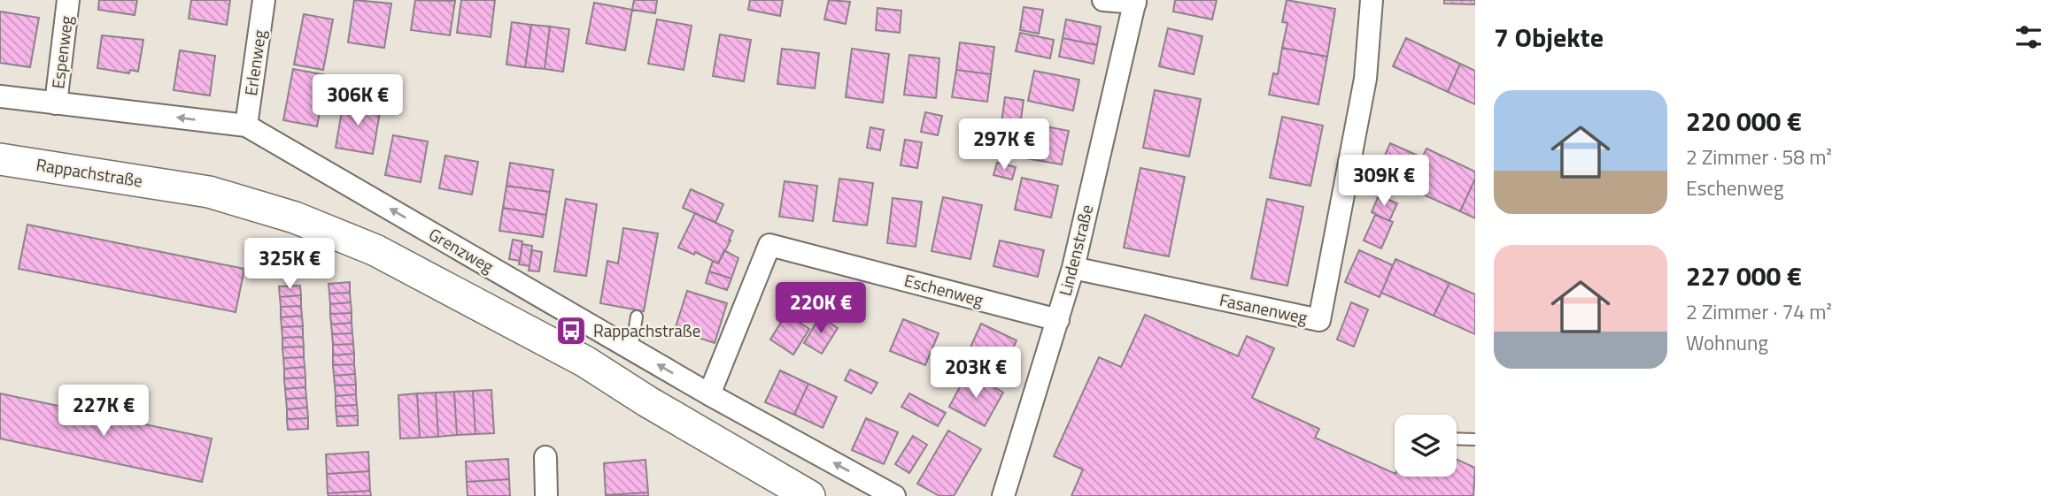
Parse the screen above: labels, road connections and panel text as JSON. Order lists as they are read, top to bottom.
{
  "streets": {
    "street": [
      "Espenweg",
      "Erlenweg",
      "Rappachstraße",
      "Grenzweg",
      "Lindenstraße",
      "Eschenweg",
      "Fasanenweg"
    ]
  },
  "crossings": [
    ["Espenweg", "Grenzweg"],
    ["Erlenweg", "Grenzweg"],
    ["Grenzweg", "Eschenweg"],
    ["Lindenstraße", "Eschenweg"],
    ["Lindenstraße", "Fasanenweg"]
  ],
  "one_way": ["Grenzweg"],
  "places": {
    "bus stop": ["Rappachstraße"]
  },
  "page": {
    "heading": "7 Objekte",
    "price": [
      "306K €",
      "297K €",
      "309K €",
      "325K €",
      "220K €",
      "203K €",
      "227K €"
    ],
    "list": [
      {
        "name": "220 000 €",
        "note": "2 Zimmer · 58 m² · Eschenweg"
      },
      {
        "name": "227 000 €",
        "note": "2 Zimmer · 74 m² · Wohnung"
      }
    ]
  }
}
